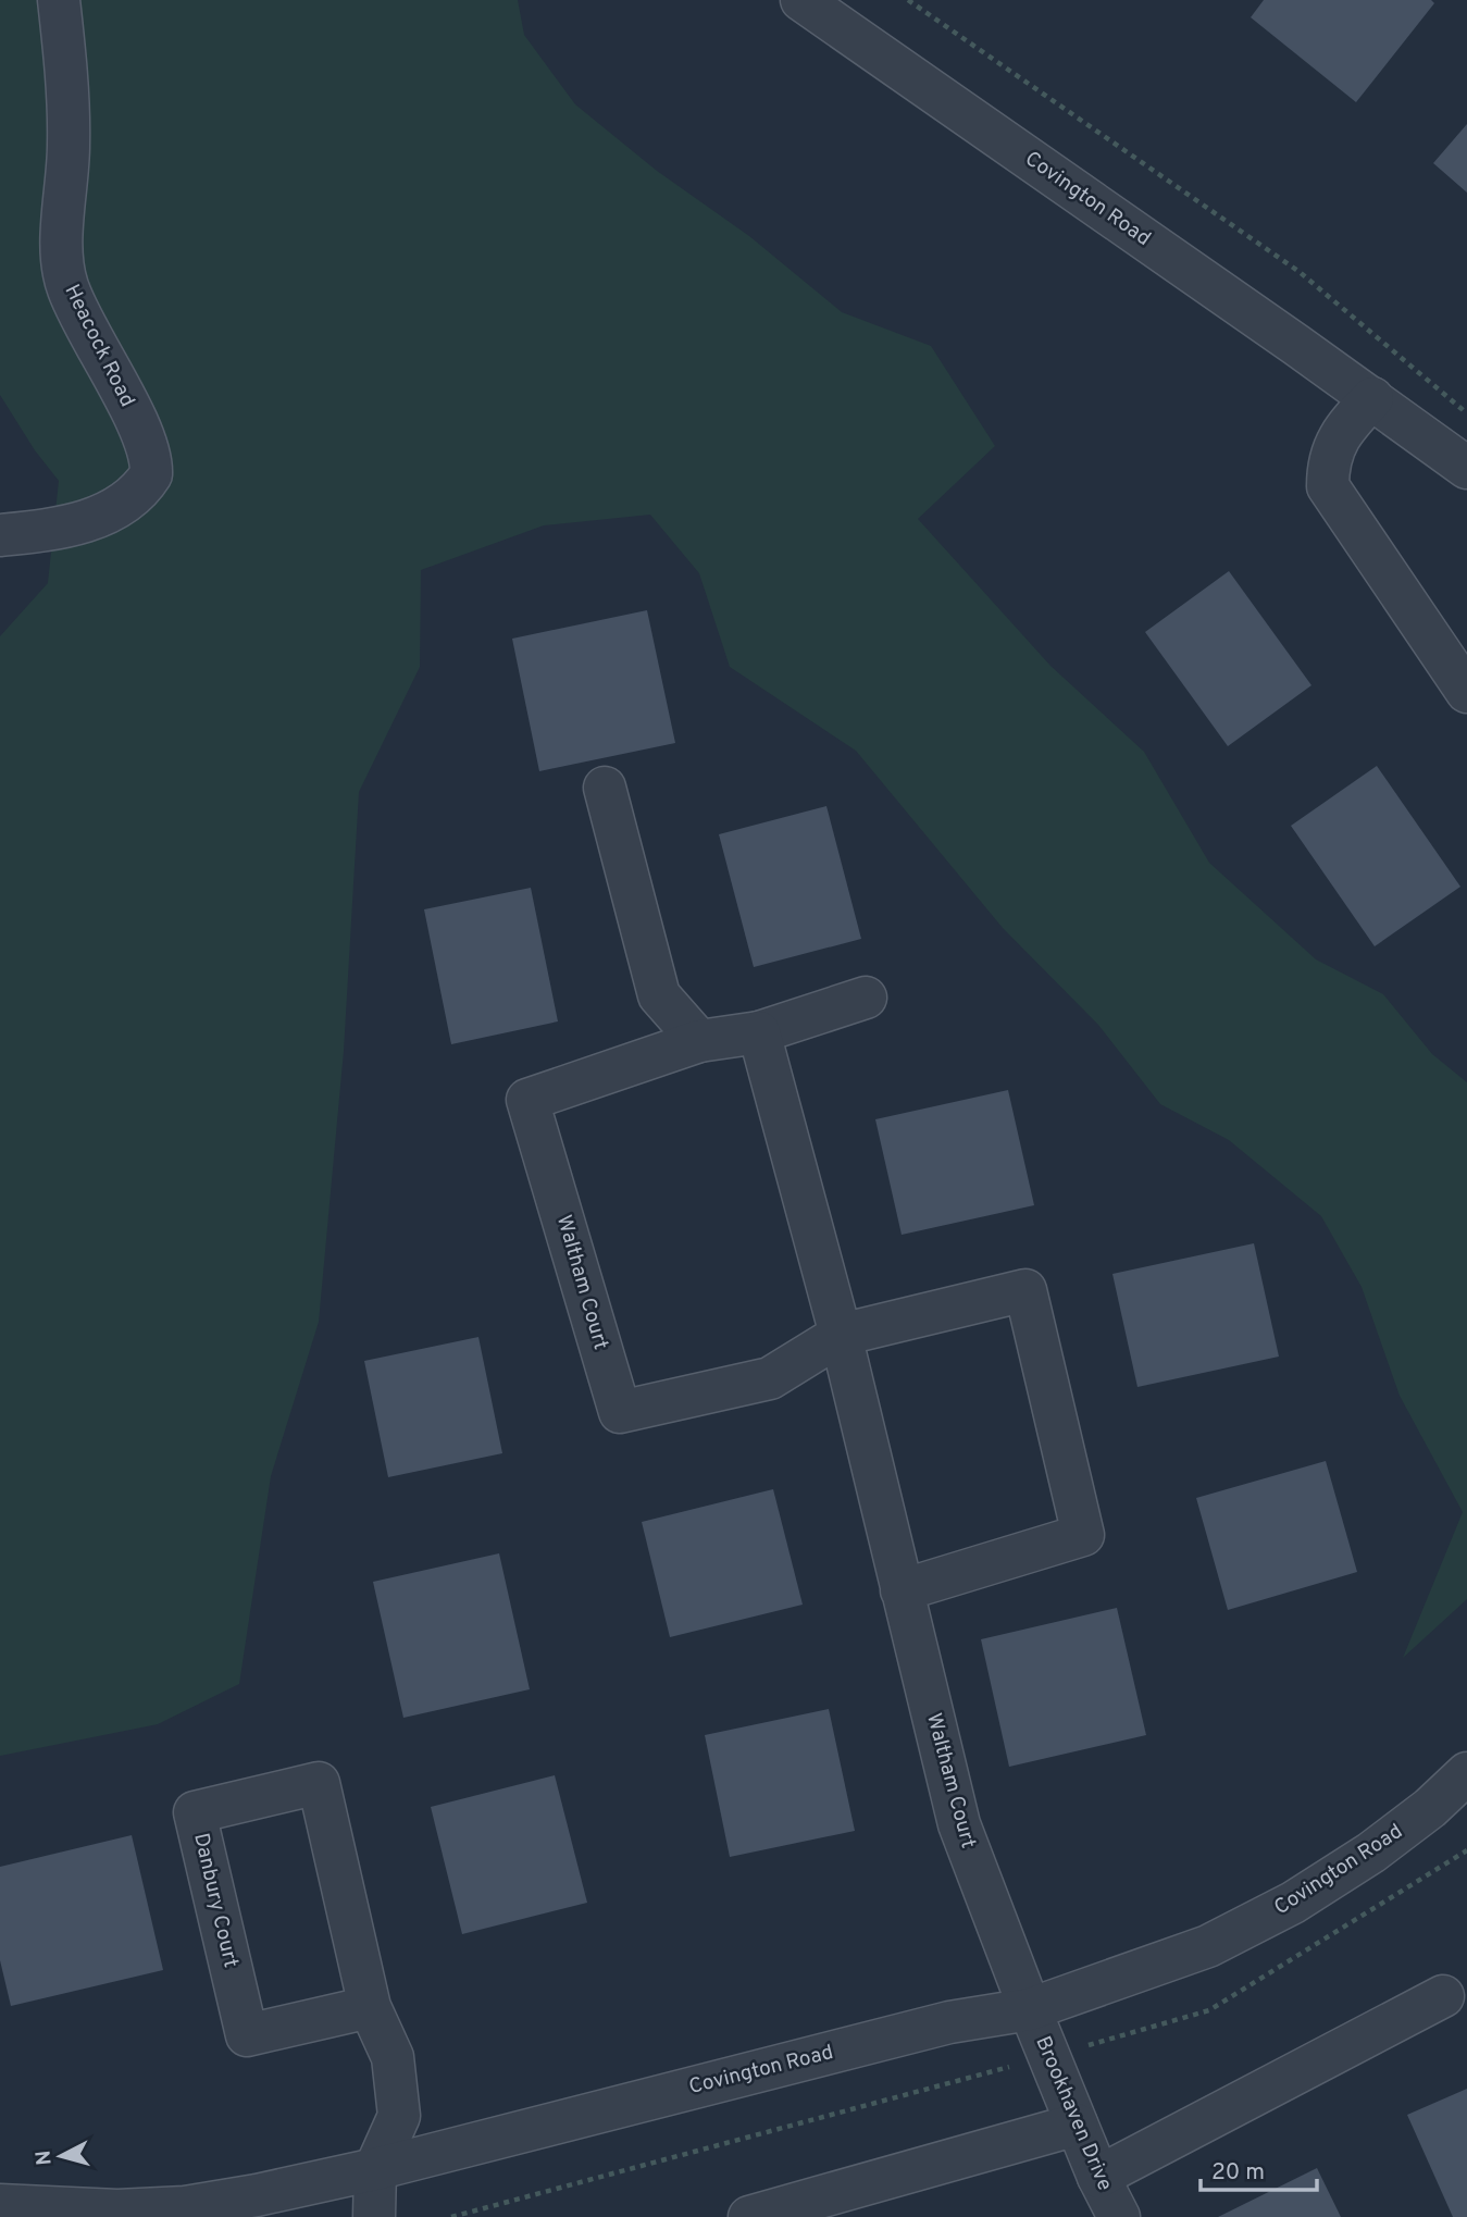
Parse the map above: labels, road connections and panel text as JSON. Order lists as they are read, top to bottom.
{
  "streets": {
    "street": [
      "Covington Road",
      "Heacock Road",
      "Waltham Court",
      "Danbury Court",
      "Brookhaven Drive"
    ]
  },
  "crossings": [
    ["Covington Road", "Waltham Court"],
    ["Covington Road", "Danbury Court"],
    ["Covington Road", "Brookhaven Drive"],
    ["Waltham Court", "Brookhaven Drive"]
  ],
  "scale_bar": "20 m",
  "north": "left"
}
